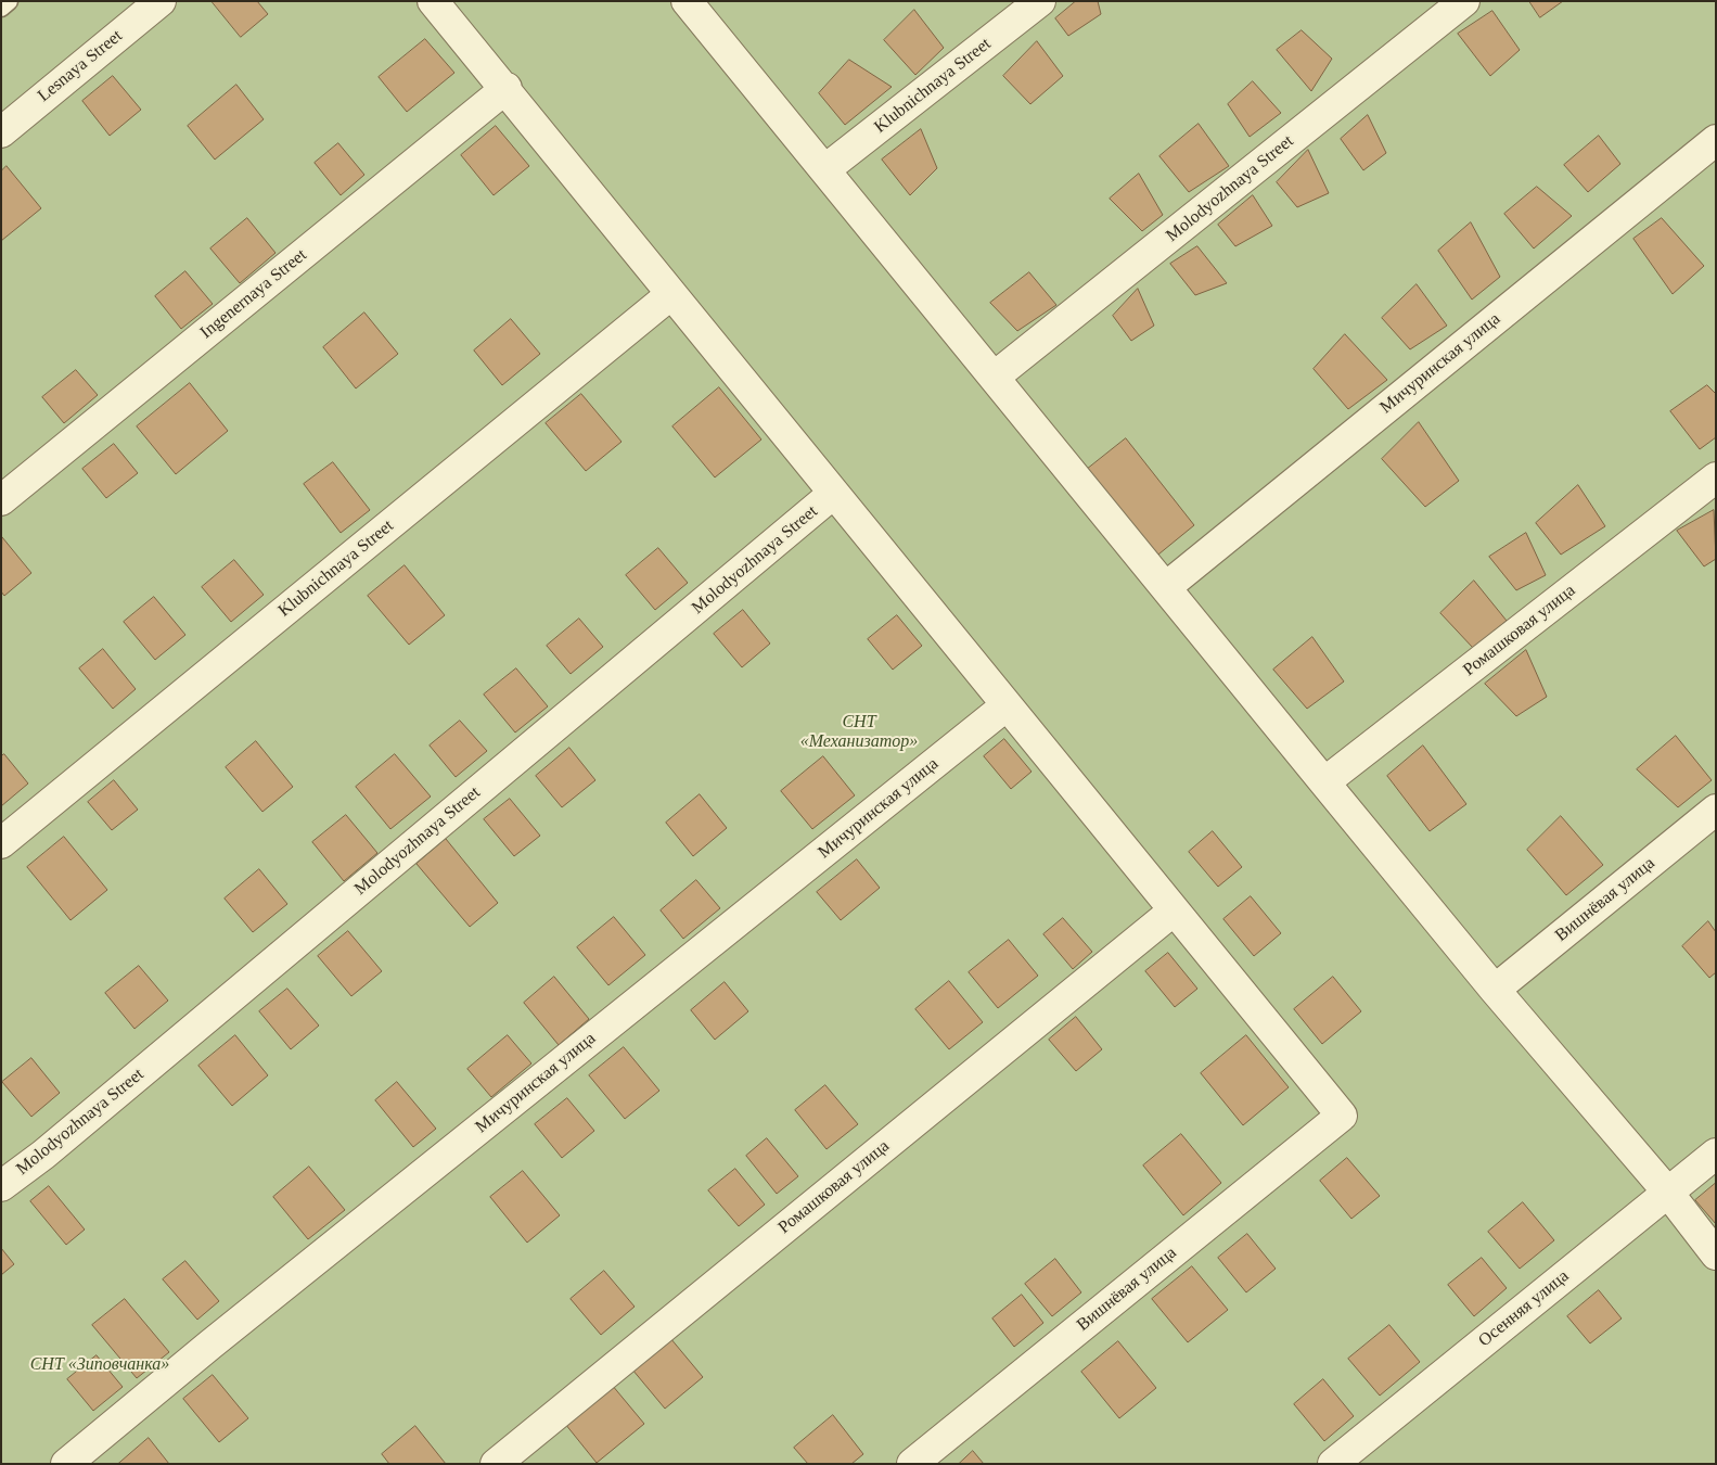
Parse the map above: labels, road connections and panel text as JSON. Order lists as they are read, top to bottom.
{
  "streets": {
    "street": [
      "Lesnaya Street",
      "Klubnichnaya Street",
      "Molodyozhnaya Street",
      "Ingenernaya Street",
      "Мичуринская улица",
      "Ромашковая улица",
      "Вишнёвая улица",
      "Осенняя улица"
    ]
  },
  "crossings": [
    ["Ромашковая улица", "Вишнёвая улица"]
  ],
  "parks": ["СНТ «Механизатор»", "СНТ «Зиповчанка»"]
}
